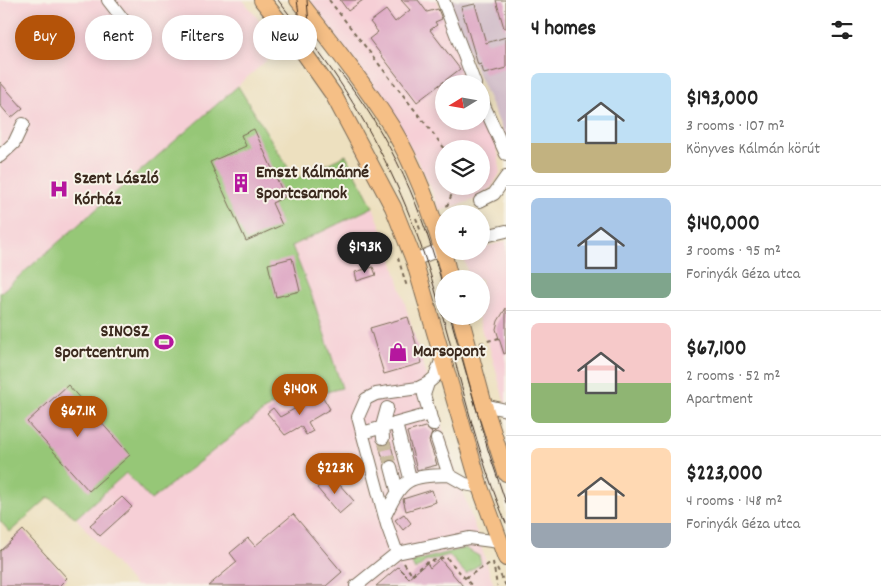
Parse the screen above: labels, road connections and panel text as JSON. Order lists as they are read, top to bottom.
{
  "places": {
    "building": ["Emszt Kálmánné Sportcsarnok"],
    "hospital": ["Szent László Kórház"],
    "sports": ["SINOSZ Sportcentrum"],
    "shop": ["Marsopont"]
  },
  "north": "left",
  "page": {
    "heading": "4 homes",
    "chip": [
      "Buy",
      "Rent",
      "Filters",
      "New"
    ],
    "list": [
      {
        "name": "$193,000",
        "note": "3 rooms · 107 m² · Könyves Kálmán körút"
      },
      {
        "name": "$140,000",
        "note": "3 rooms · 95 m² · Forinyák Géza utca"
      },
      {
        "name": "$67,100",
        "note": "2 rooms · 52 m² · Apartment"
      },
      {
        "name": "$223,000",
        "note": "4 rooms · 148 m² · Forinyák Géza utca"
      }
    ],
    "map_buttons": ["+", "−"],
    "price": [
      "$193K",
      "$140K",
      "$67.1K",
      "$223K"
    ]
  }
}
